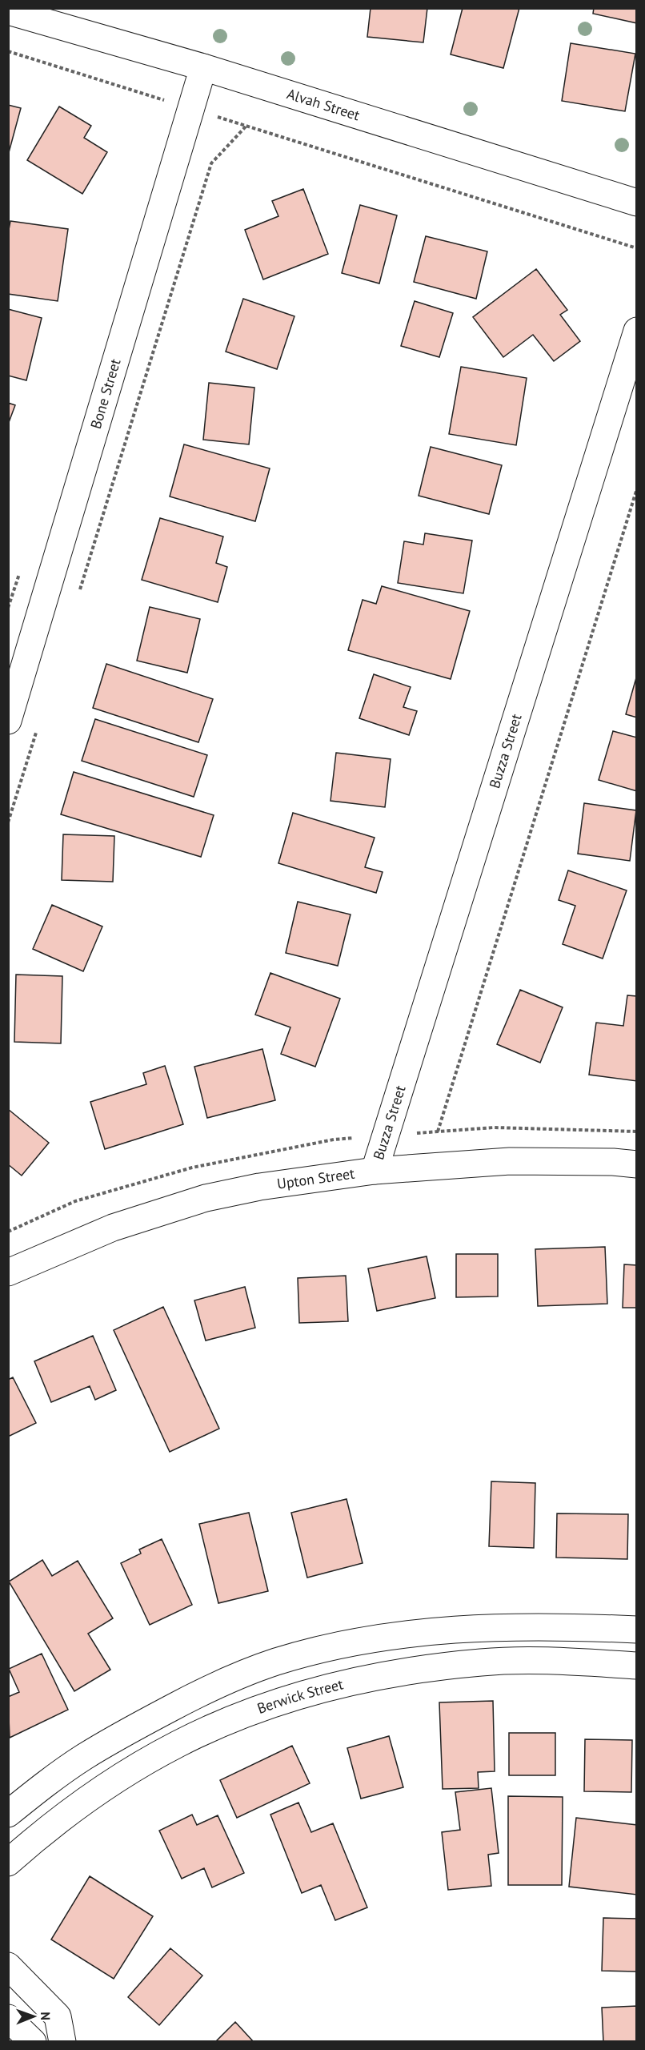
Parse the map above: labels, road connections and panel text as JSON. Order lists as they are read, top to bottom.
{
  "streets": {
    "street": [
      "Alvah Street",
      "Bone Street",
      "Buzza Street",
      "Upton Street",
      "Berwick Street"
    ]
  },
  "crossings": [
    ["Alvah Street", "Bone Street"],
    ["Buzza Street", "Upton Street"]
  ],
  "north": "right"
}
